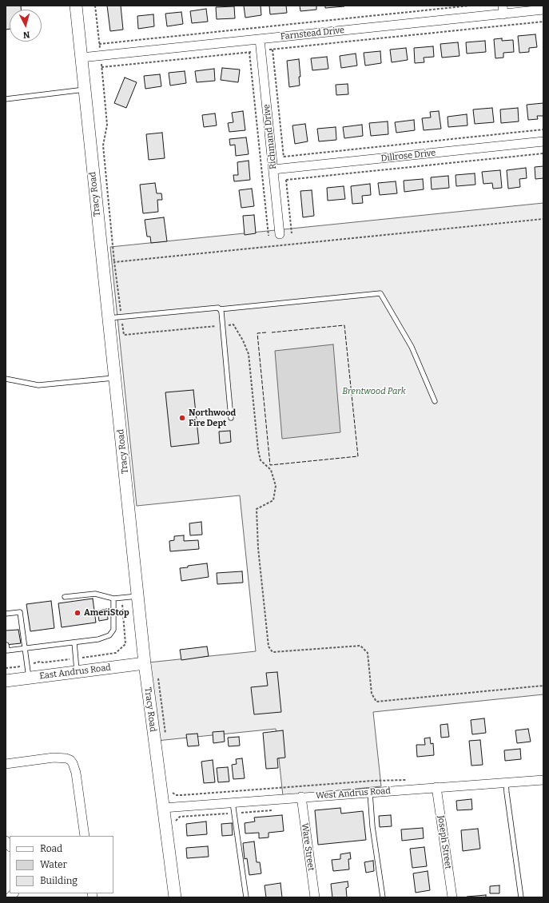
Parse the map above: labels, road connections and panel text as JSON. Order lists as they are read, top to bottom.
{
  "streets": {
    "street": [
      "Farnstead Drive",
      "Richmand Drive",
      "Dillrose Drive",
      "Tracy Road",
      "East Andrus Road",
      "West Andrus Road",
      "Joseph Street",
      "Ware Street"
    ]
  },
  "crossings": [
    ["Farnstead Drive", "Richmand Drive"],
    ["Farnstead Drive", "Tracy Road"],
    ["Richmand Drive", "Dillrose Drive"],
    ["Tracy Road", "East Andrus Road"],
    ["Tracy Road", "West Andrus Road"],
    ["West Andrus Road", "Joseph Street"],
    ["West Andrus Road", "Ware Street"]
  ],
  "parks": ["Brentwood Park"],
  "places": ["Northwood Fire Dept", "AmeriStop"],
  "legend": ["Road", "Water", "Building"],
  "north": "bottom"
}
